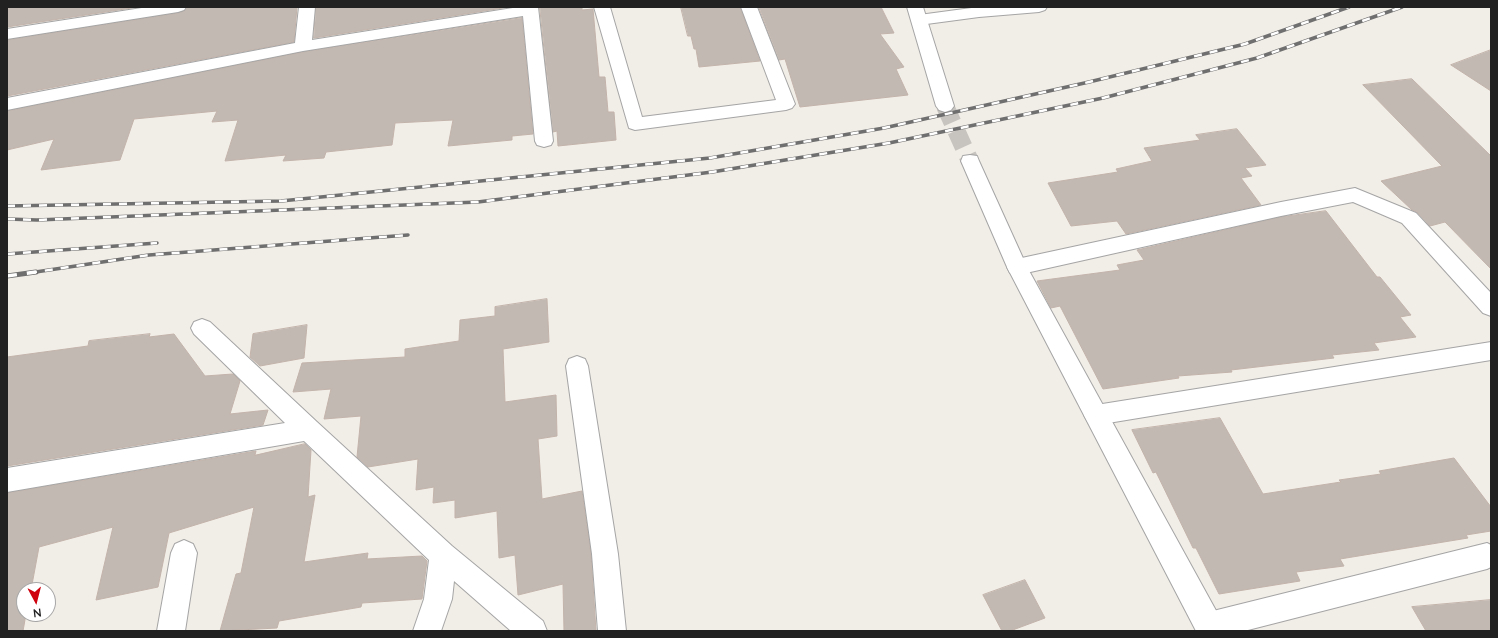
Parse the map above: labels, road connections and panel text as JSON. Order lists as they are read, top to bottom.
{
  "north": "bottom"
}
